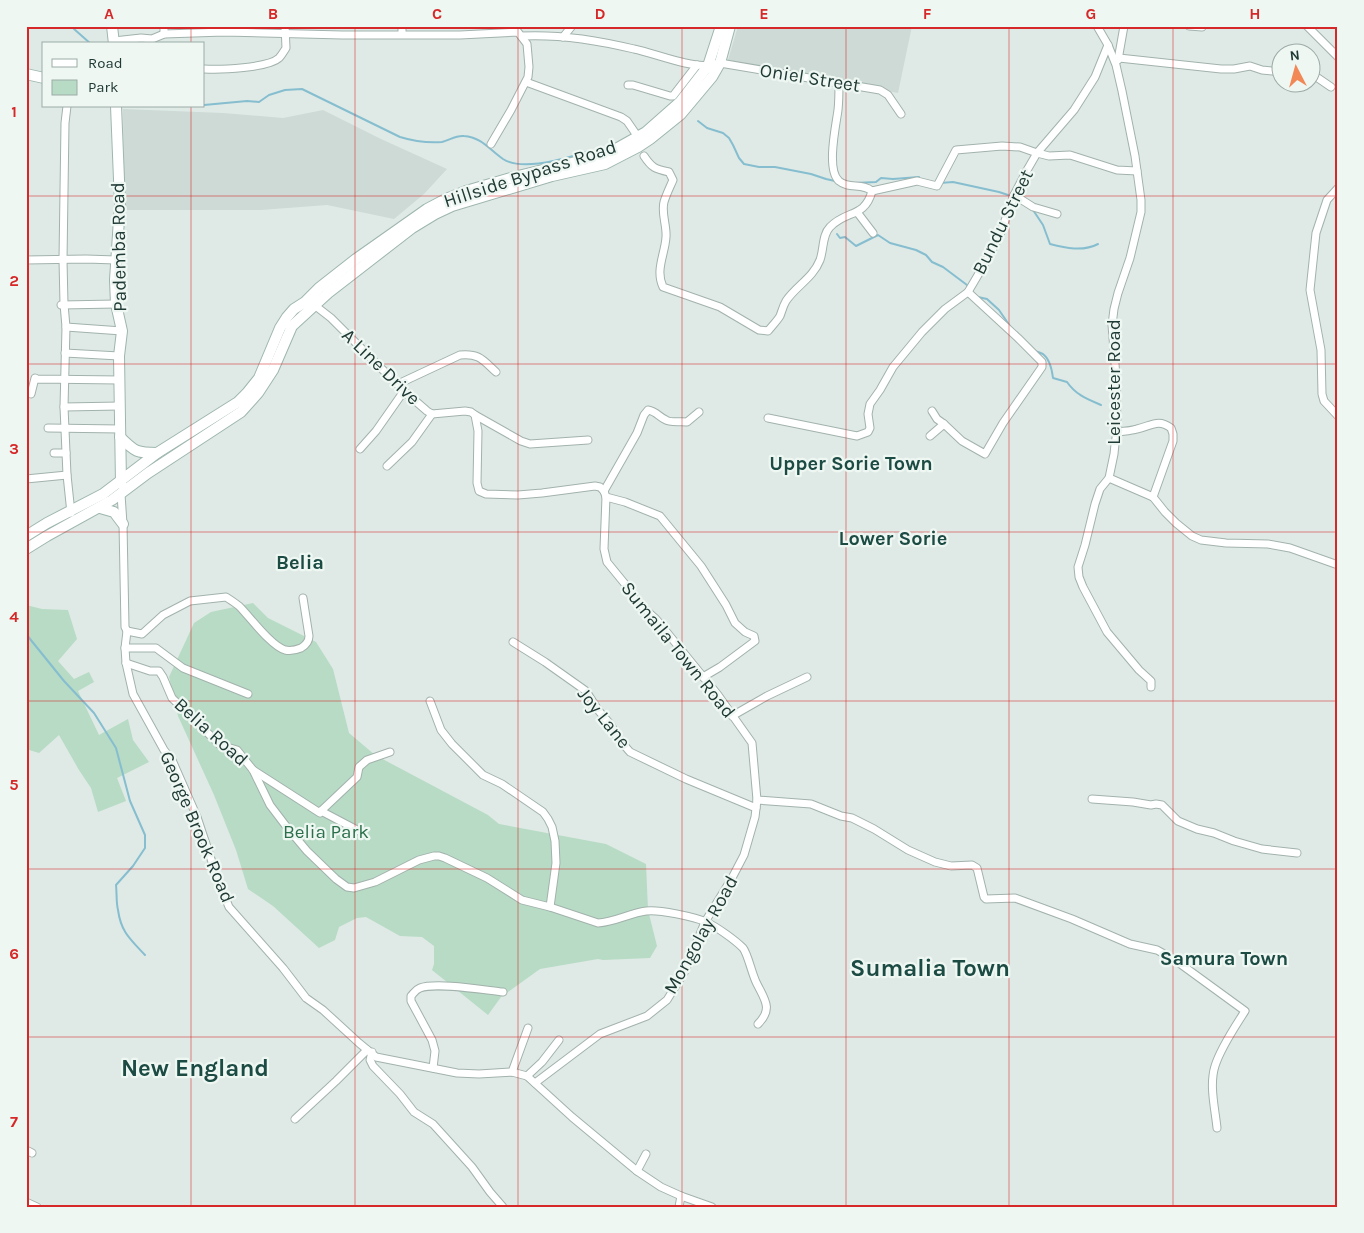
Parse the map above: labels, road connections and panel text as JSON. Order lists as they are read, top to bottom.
{
  "streets": {
    "main road": ["Hillside Bypass Road", "Pademba Road"],
    "street": [
      "Oniel Street",
      "Bundu Street",
      "A Line Drive",
      "Leicester Road",
      "Sumaila Town Road",
      "Joy Lane",
      "Belia Road",
      "George Brook Road",
      "Mongolay Road"
    ]
  },
  "crossings": [
    ["Oniel Street", "Hillside Bypass Road"],
    ["Hillside Bypass Road", "Pademba Road"],
    ["Hillside Bypass Road", "A Line Drive"],
    ["Hillside Bypass Road", "George Brook Road"],
    ["Bundu Street", "Leicester Road"],
    ["Pademba Road", "George Brook Road"],
    ["Sumaila Town Road", "Joy Lane"],
    ["Sumaila Town Road", "Mongolay Road"],
    ["Joy Lane", "Mongolay Road"],
    ["Belia Road", "George Brook Road"],
    ["George Brook Road", "Mongolay Road"]
  ],
  "districts": [
    "Upper Sorie Town",
    "Lower Sorie",
    "Belia",
    "Samura Town",
    "Sumalia Town",
    "New England"
  ],
  "parks": ["Belia Park"],
  "legend": ["Road", "Park"],
  "north": "top",
  "grid": {
    "columns": [
      "A",
      "B",
      "C",
      "D",
      "E",
      "F",
      "G",
      "H"
    ],
    "rows": [
      "1",
      "2",
      "3",
      "4",
      "5",
      "6",
      "7"
    ]
  }
}
